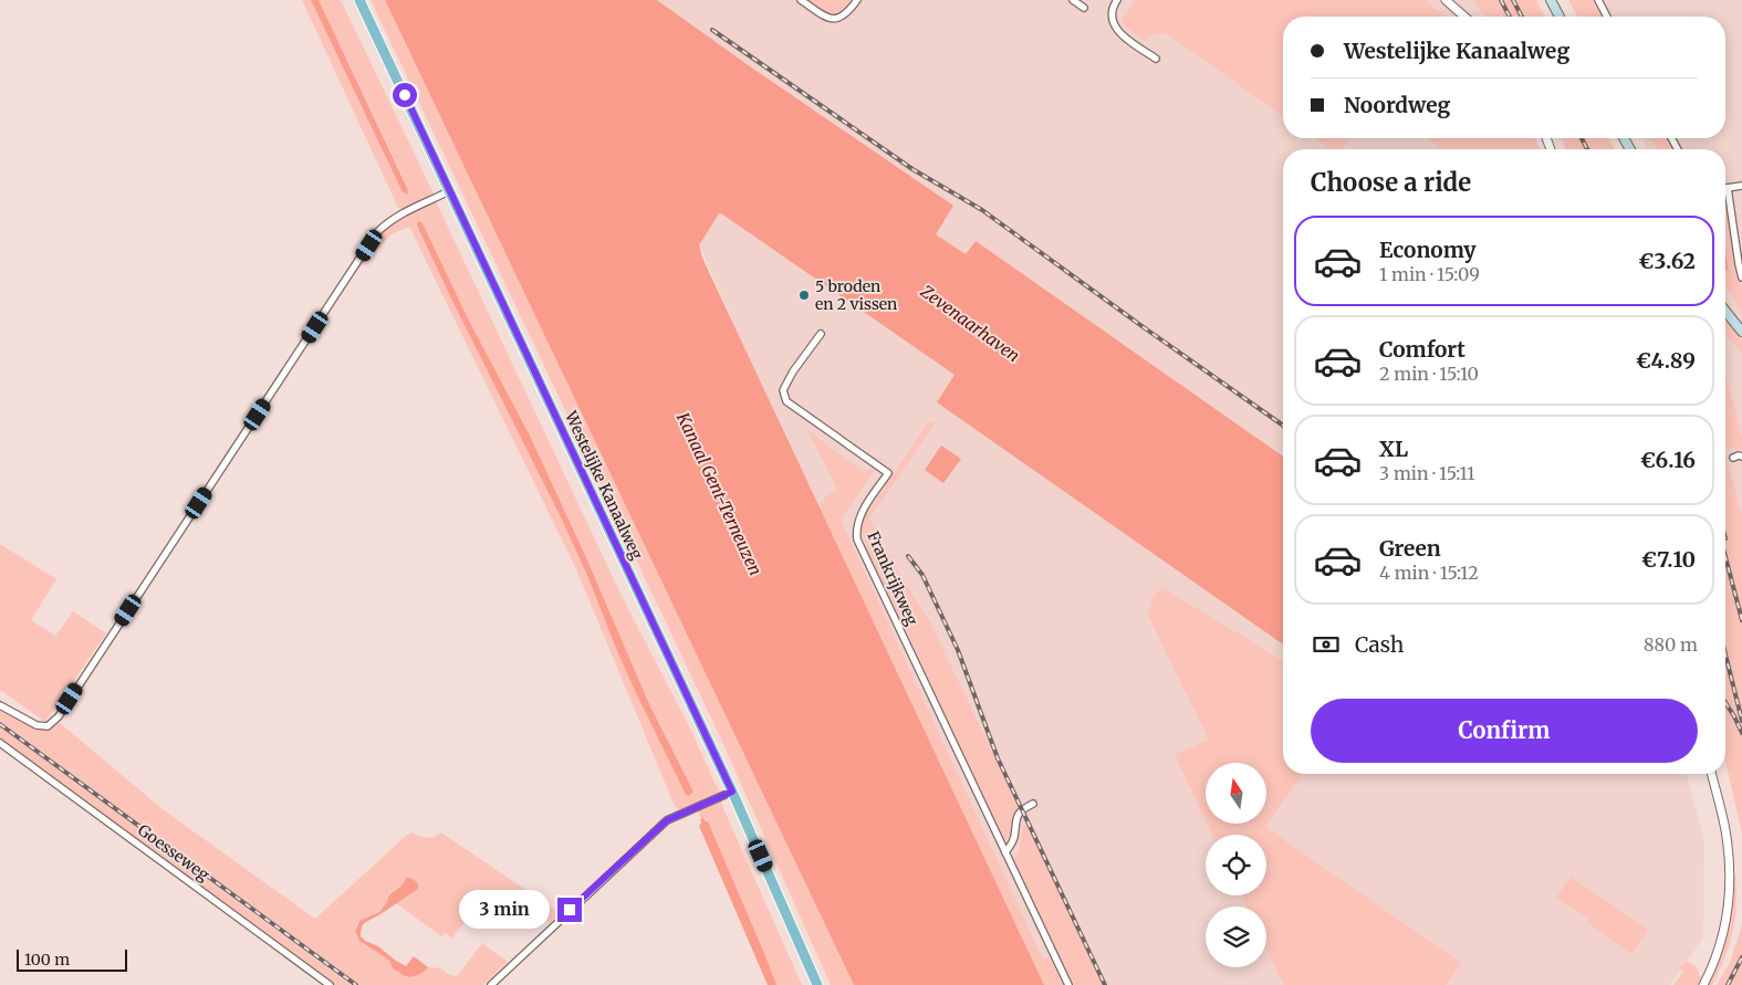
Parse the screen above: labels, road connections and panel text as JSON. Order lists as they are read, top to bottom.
{
  "streets": {
    "main road": ["Westelijke Kanaalweg"],
    "street": ["Frankrijkweg", "Goesseweg"]
  },
  "water": ["Zevenaarhaven", "Kanaal Gent-Terneuzen"],
  "places": ["5 broden en 2 vissen"],
  "scale_bar": "100 m",
  "north": "top",
  "page": {
    "banner": ["Westelijke Kanaalweg", "Noordweg"],
    "heading": "Choose a ride",
    "list": [
      {
        "name": "Economy",
        "note": "1 min · 15:09",
        "value": "€3.62"
      },
      {
        "name": "Comfort",
        "note": "2 min · 15:10",
        "value": "€4.89"
      },
      {
        "name": "XL",
        "note": "3 min · 15:11",
        "value": "€6.16"
      },
      {
        "name": "Green",
        "note": "4 min · 15:12",
        "value": "€7.10"
      }
    ],
    "pay": ["Cash", "880 m"],
    "buttons": "Confirm",
    "bubble": "3 min",
    "scale": "100 m"
  }
}
